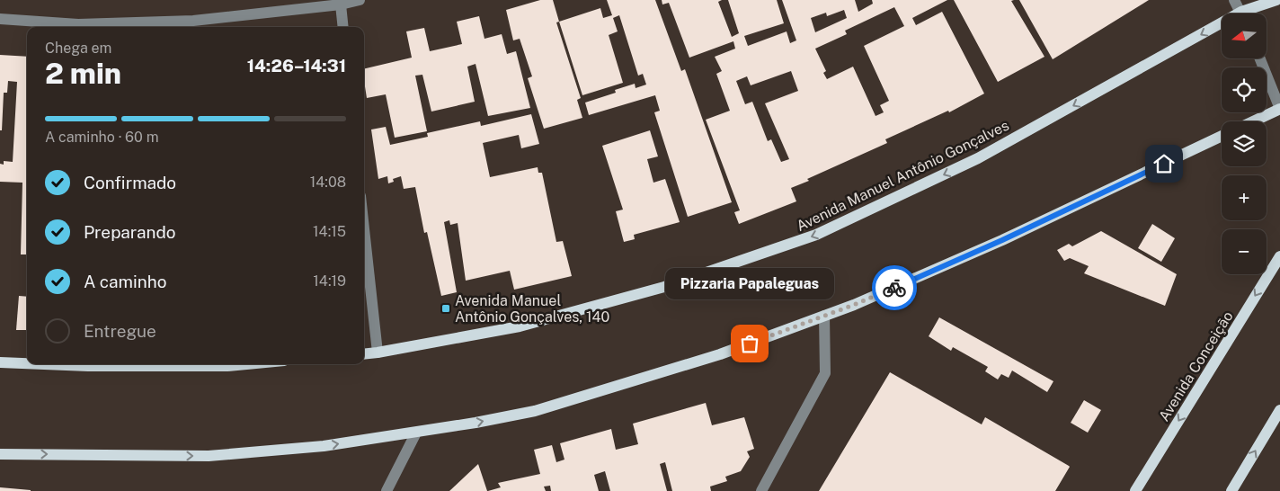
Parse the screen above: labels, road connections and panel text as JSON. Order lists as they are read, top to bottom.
{
  "streets": {
    "main road": ["Avenida Manuel Antônio Gonçalves", "Avenida Conceição"]
  },
  "places": {
    "transit": ["Avenida Manuel Antônio Gonçalves, 140"],
    "other": ["Pizzaria Papaleguas"]
  },
  "north": "left",
  "page": {
    "map_buttons": ["+", "−"],
    "heading": ["2 min", "Chega em", "14:26–14:31"],
    "bar": "A caminho · 60 m",
    "list": [
      ["Confirmado", "14:08"],
      ["Preparando", "14:15"],
      ["A caminho", "14:19"],
      "Entregue"
    ],
    "bubble": "Pizzaria Papaleguas"
  }
}
